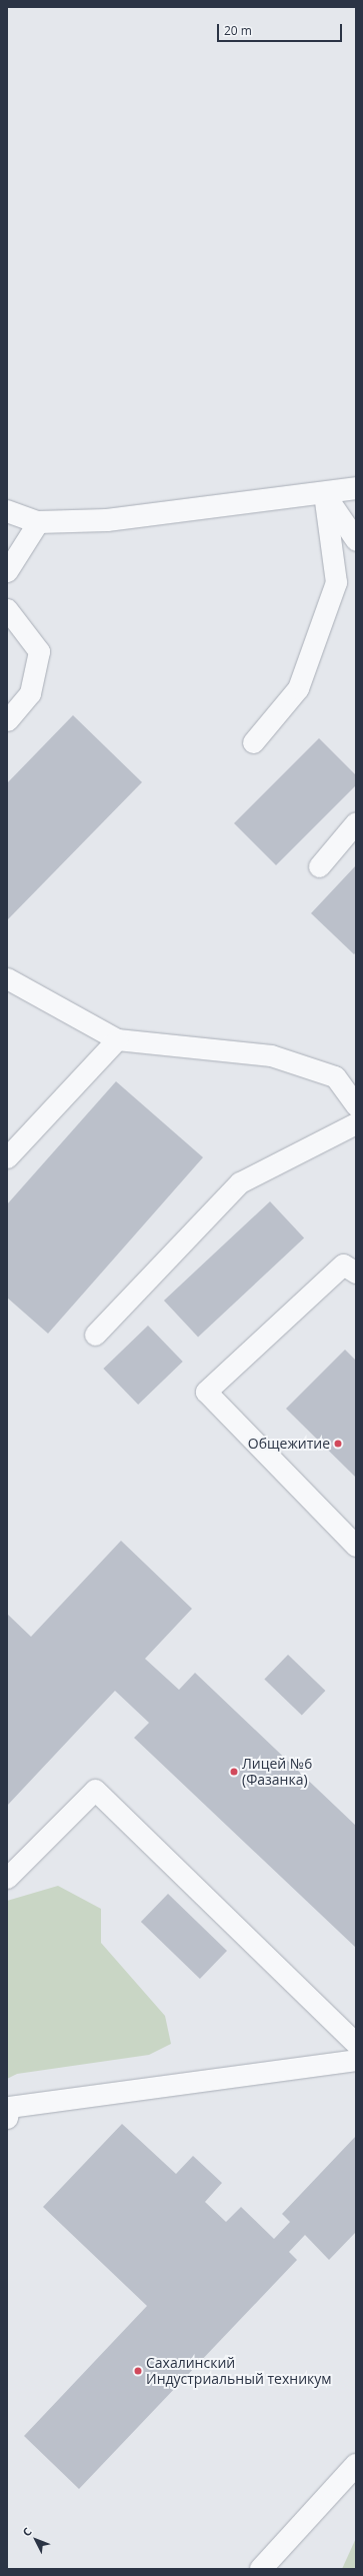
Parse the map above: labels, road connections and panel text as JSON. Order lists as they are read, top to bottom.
{
  "places": ["Общежитие", "Лицей №6 (Фазанка)", "Сахалинский Индустриальный техникум"],
  "scale_bar": "20 m",
  "north": "top left"
}
